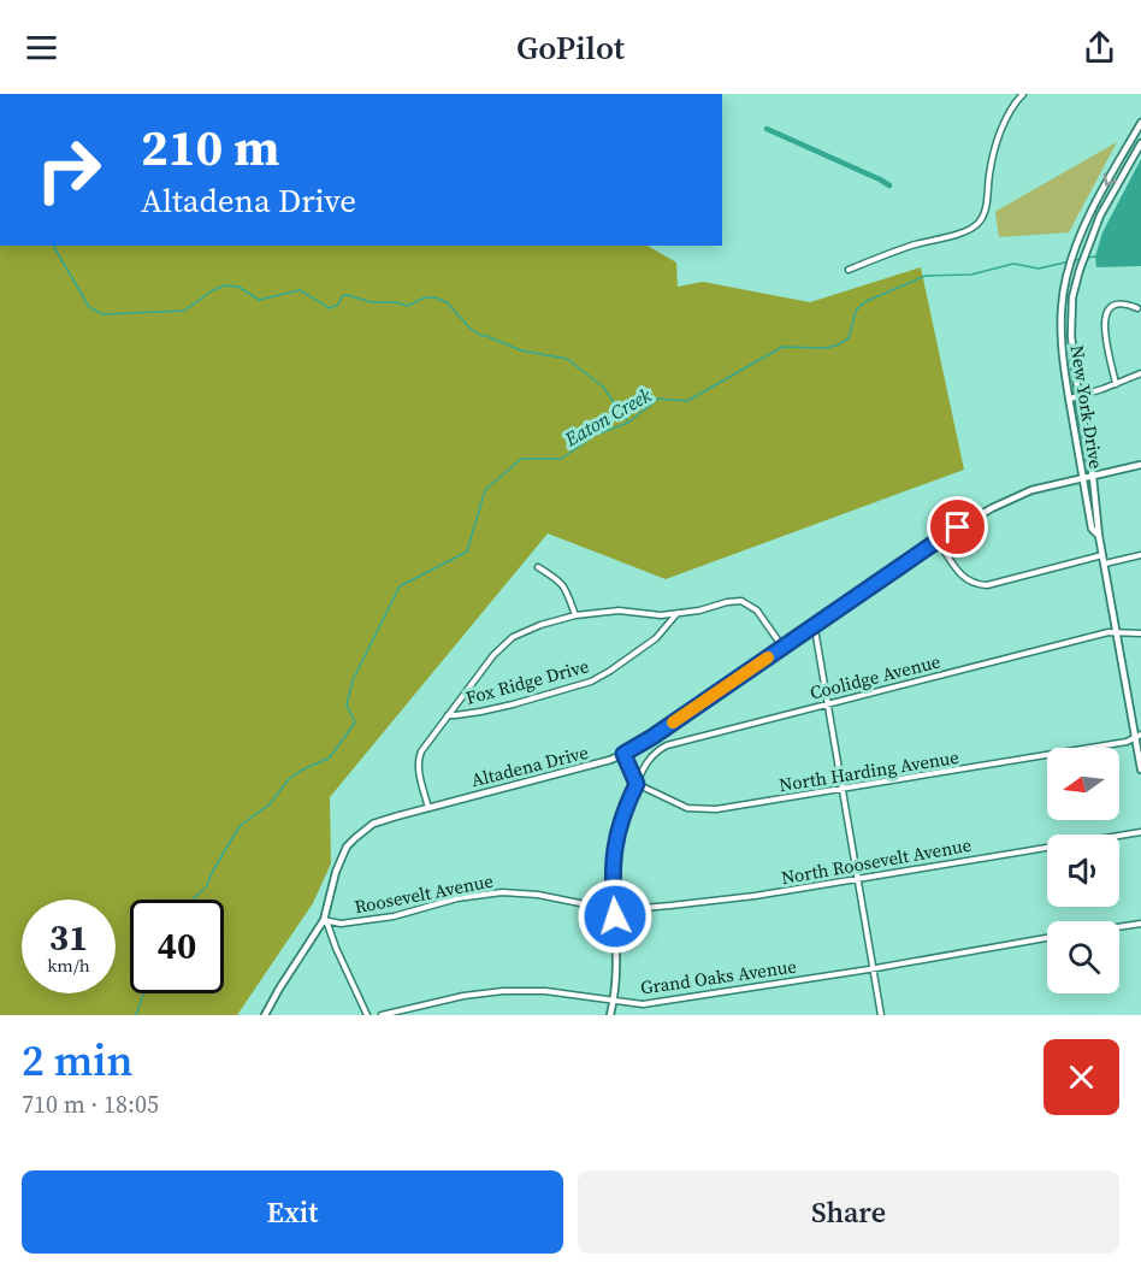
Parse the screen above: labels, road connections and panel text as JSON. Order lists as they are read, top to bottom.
{
  "streets": {
    "main road": ["New York Drive", "Altadena Drive"],
    "street": [
      "Coolidge Avenue",
      "Fox Ridge Drive",
      "North Harding Avenue",
      "North Roosevelt Avenue",
      "Roosevelt Avenue",
      "Grand Oaks Avenue"
    ]
  },
  "crossings": [
    ["New York Drive", "Coolidge Avenue"],
    ["New York Drive", "Altadena Drive"],
    ["New York Drive", "North Harding Avenue"],
    ["Coolidge Avenue", "North Harding Avenue"],
    ["Altadena Drive", "Roosevelt Avenue"],
    ["North Roosevelt Avenue", "Roosevelt Avenue"]
  ],
  "water": ["Eaton Creek"],
  "north": "left",
  "page": {
    "header": "GoPilot",
    "turn": ["210 m", "Altadena Drive"],
    "speed": "31 km/h",
    "limit": "40",
    "heading": ["2 min", "710 m · 18:05"],
    "buttons": ["Exit", "Share"]
  }
}
